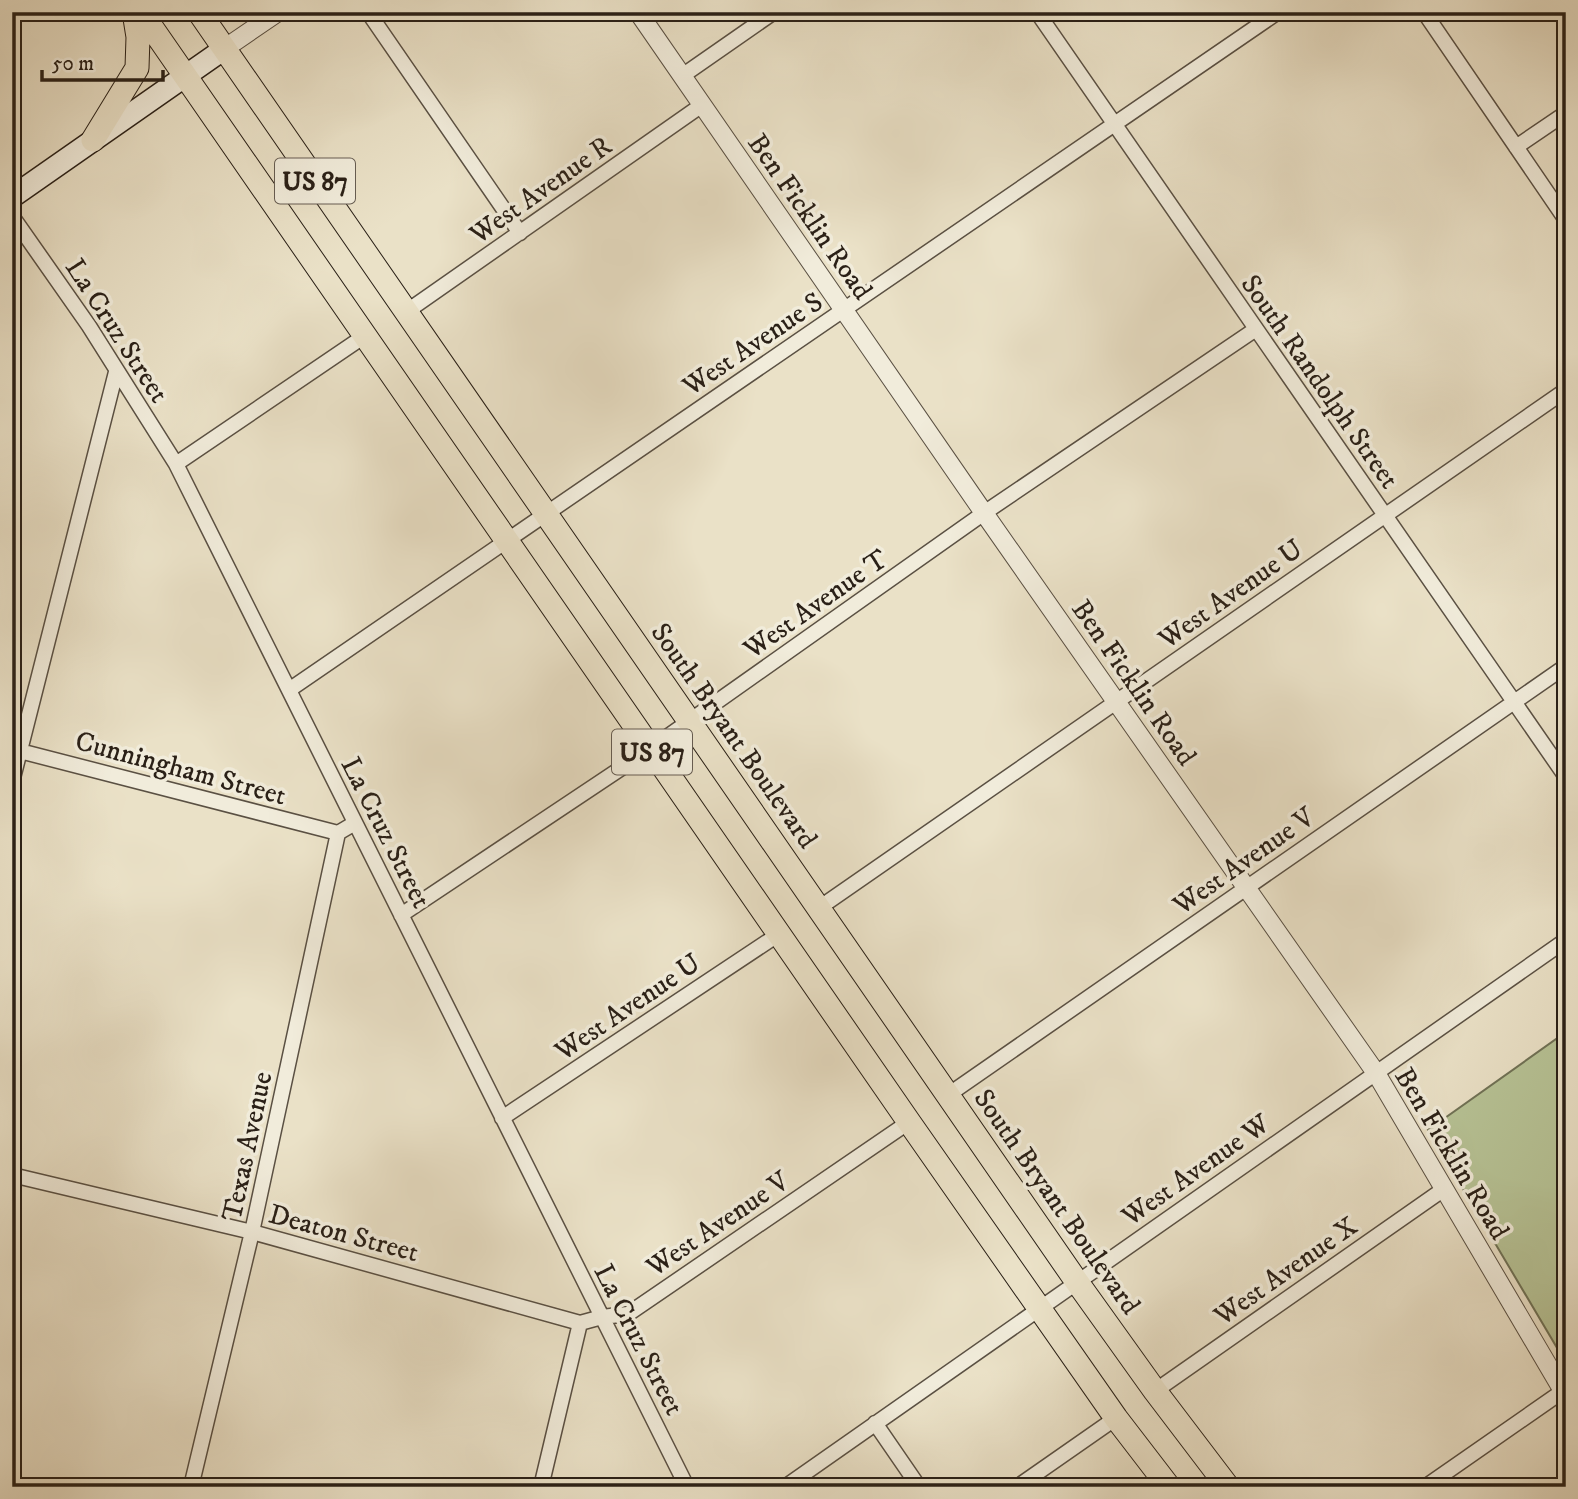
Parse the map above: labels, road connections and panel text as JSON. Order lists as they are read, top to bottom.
{
  "streets": {
    "main road": ["US 87", "South Bryant Boulevard"],
    "street": [
      "West Avenue R",
      "Ben Ficklin Road",
      "La Cruz Street",
      "West Avenue S",
      "South Randolph Street",
      "West Avenue U",
      "West Avenue T",
      "Cunningham Street",
      "West Avenue V",
      "Texas Avenue",
      "West Avenue W",
      "Deaton Street",
      "West Avenue X"
    ]
  },
  "crossings": [
    ["US 87", "West Avenue S"],
    ["US 87", "West Avenue U"],
    ["US 87", "West Avenue T"],
    ["US 87", "West Avenue V"],
    ["US 87", "West Avenue W"],
    ["West Avenue R", "Ben Ficklin Road"],
    ["West Avenue R", "South Bryant Boulevard"],
    ["Ben Ficklin Road", "West Avenue S"],
    ["Ben Ficklin Road", "West Avenue U"],
    ["Ben Ficklin Road", "West Avenue T"],
    ["Ben Ficklin Road", "West Avenue V"],
    ["Ben Ficklin Road", "West Avenue W"],
    ["Ben Ficklin Road", "West Avenue X"],
    ["La Cruz Street", "West Avenue S"],
    ["La Cruz Street", "West Avenue U"],
    ["La Cruz Street", "West Avenue T"],
    ["La Cruz Street", "West Avenue V"],
    ["West Avenue S", "South Randolph Street"],
    ["West Avenue S", "South Bryant Boulevard"],
    ["South Randolph Street", "West Avenue U"],
    ["South Randolph Street", "West Avenue T"],
    ["South Randolph Street", "West Avenue V"],
    ["West Avenue U", "South Bryant Boulevard"],
    ["West Avenue T", "South Bryant Boulevard"],
    ["South Bryant Boulevard", "West Avenue V"],
    ["South Bryant Boulevard", "West Avenue W"],
    ["South Bryant Boulevard", "West Avenue X"],
    ["Cunningham Street", "Texas Avenue"],
    ["West Avenue V", "Deaton Street"],
    ["Texas Avenue", "Deaton Street"]
  ],
  "scale_bar": "50 m"
}
